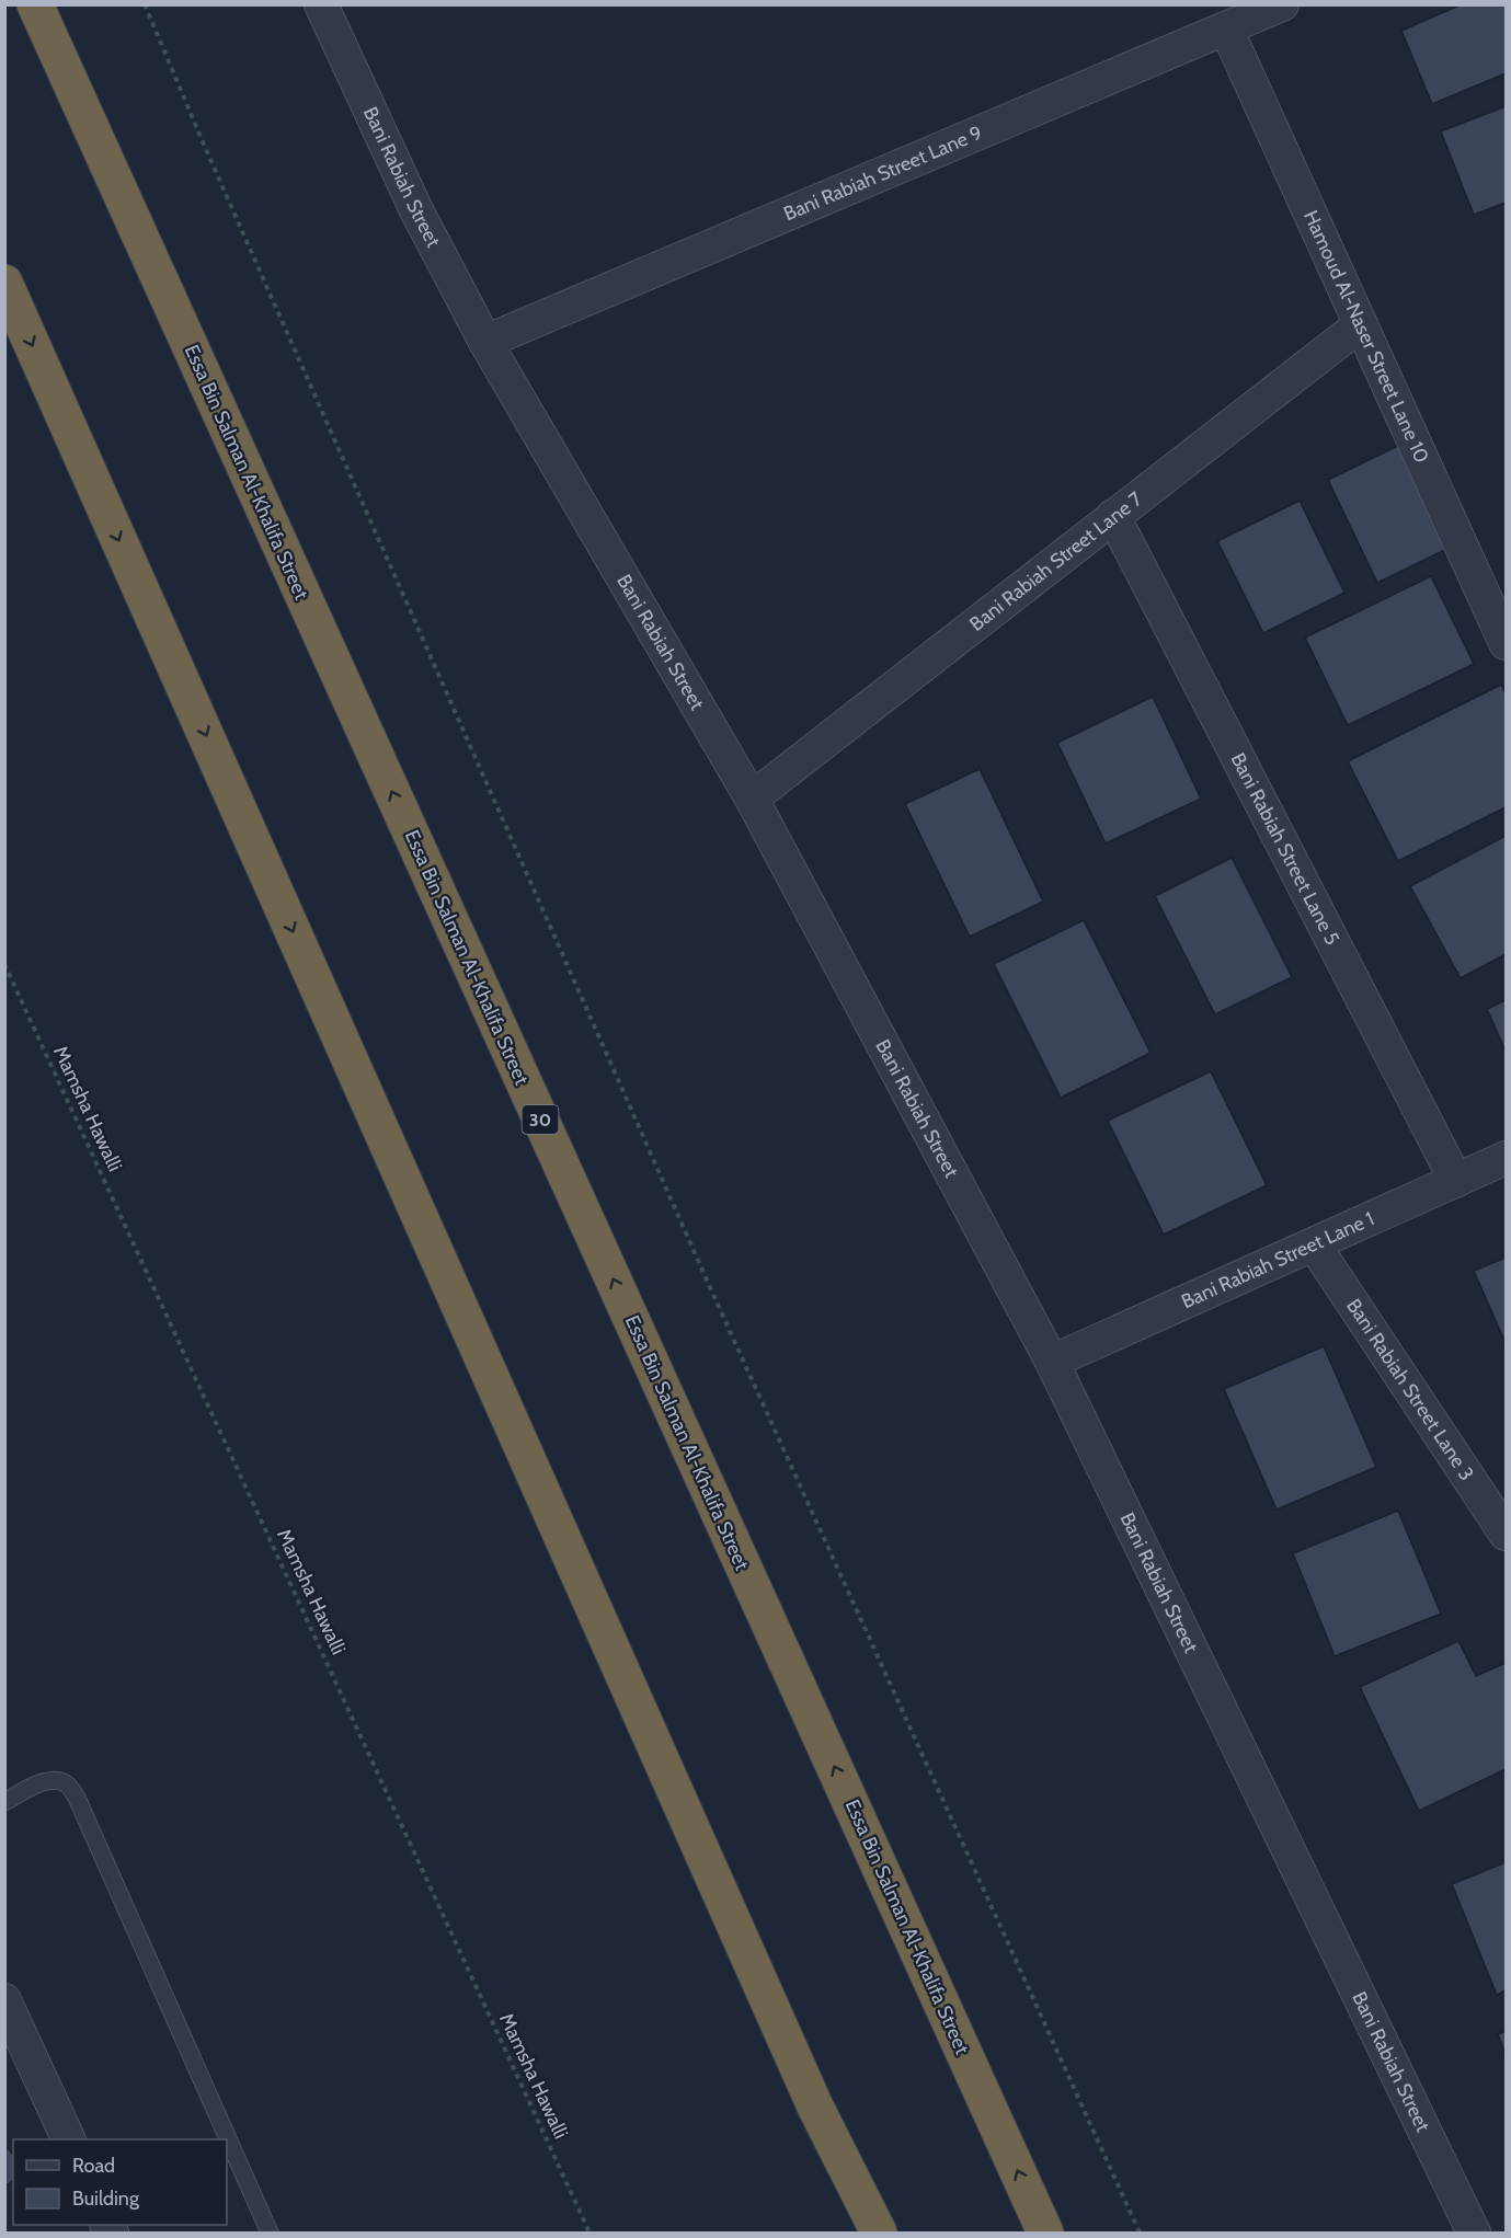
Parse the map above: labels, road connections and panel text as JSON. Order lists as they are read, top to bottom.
{
  "streets": {
    "highway": ["Essa Bin Salman Al-Khalifa Street", "30"],
    "street": [
      "Bani Rabiah Street Lane 9",
      "Bani Rabiah Street",
      "Hamoud Al-Naser Street Lane 10",
      "Bani Rabiah Street Lane 7",
      "Bani Rabiah Street Lane 5",
      "Bani Rabiah Street Lane 1",
      "Bani Rabiah Street Lane 3"
    ],
    "path": ["Mamsha Hawalli"]
  },
  "crossings": [
    ["Bani Rabiah Street Lane 9", "Bani Rabiah Street"],
    ["Bani Rabiah Street Lane 9", "Hamoud Al-Naser Street Lane 10"],
    ["Bani Rabiah Street", "Bani Rabiah Street Lane 7"],
    ["Bani Rabiah Street", "Bani Rabiah Street Lane 1"],
    ["Hamoud Al-Naser Street Lane 10", "Bani Rabiah Street Lane 7"],
    ["Bani Rabiah Street Lane 7", "Bani Rabiah Street Lane 5"],
    ["Bani Rabiah Street Lane 5", "Bani Rabiah Street Lane 1"],
    ["Bani Rabiah Street Lane 1", "Bani Rabiah Street Lane 3"]
  ],
  "legend": ["Road", "Building"]
}
